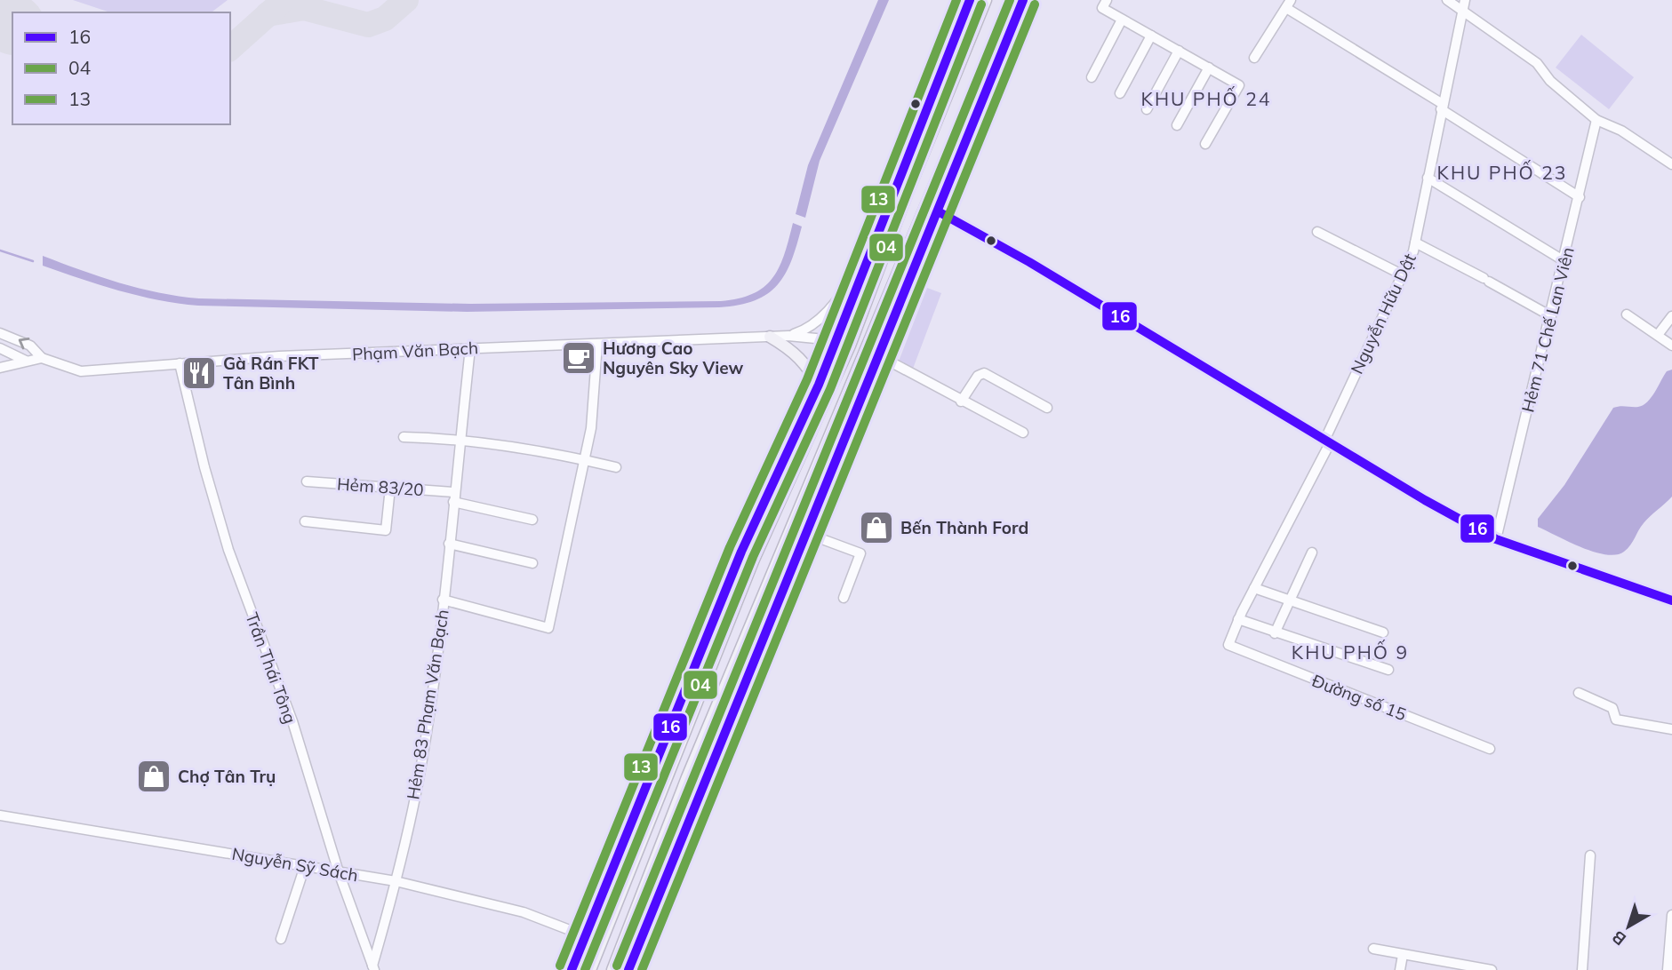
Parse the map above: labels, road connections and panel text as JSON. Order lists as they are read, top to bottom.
{
  "streets": {
    "street": [
      "Nguyễn Hữu Dật",
      "Hẻm 71 Chế Lan Viên",
      "Phạm Văn Bạch",
      "Hẻm 83/20",
      "Trần Thái Tông",
      "Đường số 15",
      "Hẻm 83 Phạm Văn Bạch",
      "Nguyễn Sỹ Sách"
    ]
  },
  "crossings": [
    ["Nguyễn Hữu Dật", "Đường số 15"],
    ["Phạm Văn Bạch", "Trần Thái Tông"],
    ["Phạm Văn Bạch", "Hẻm 83 Phạm Văn Bạch"],
    ["Hẻm 83/20", "Hẻm 83 Phạm Văn Bạch"],
    ["Trần Thái Tông", "Hẻm 83 Phạm Văn Bạch"],
    ["Trần Thái Tông", "Nguyễn Sỹ Sách"],
    ["Hẻm 83 Phạm Văn Bạch", "Nguyễn Sỹ Sách"]
  ],
  "districts": ["KHU PHỐ 24", "KHU PHỐ 23", "KHU PHỐ 9"],
  "places": {
    "cafe": ["Hương Cao Nguyên Sky View"],
    "restaurant": ["Gà Rán FKT Tân Bình"],
    "shop": ["Bến Thành Ford", "Chợ Tân Trụ"]
  },
  "lines": ["transit line 16", "transit line 13", "transit line 04"],
  "legend": ["16", "04", "13"],
  "north": "bottom left"
}
